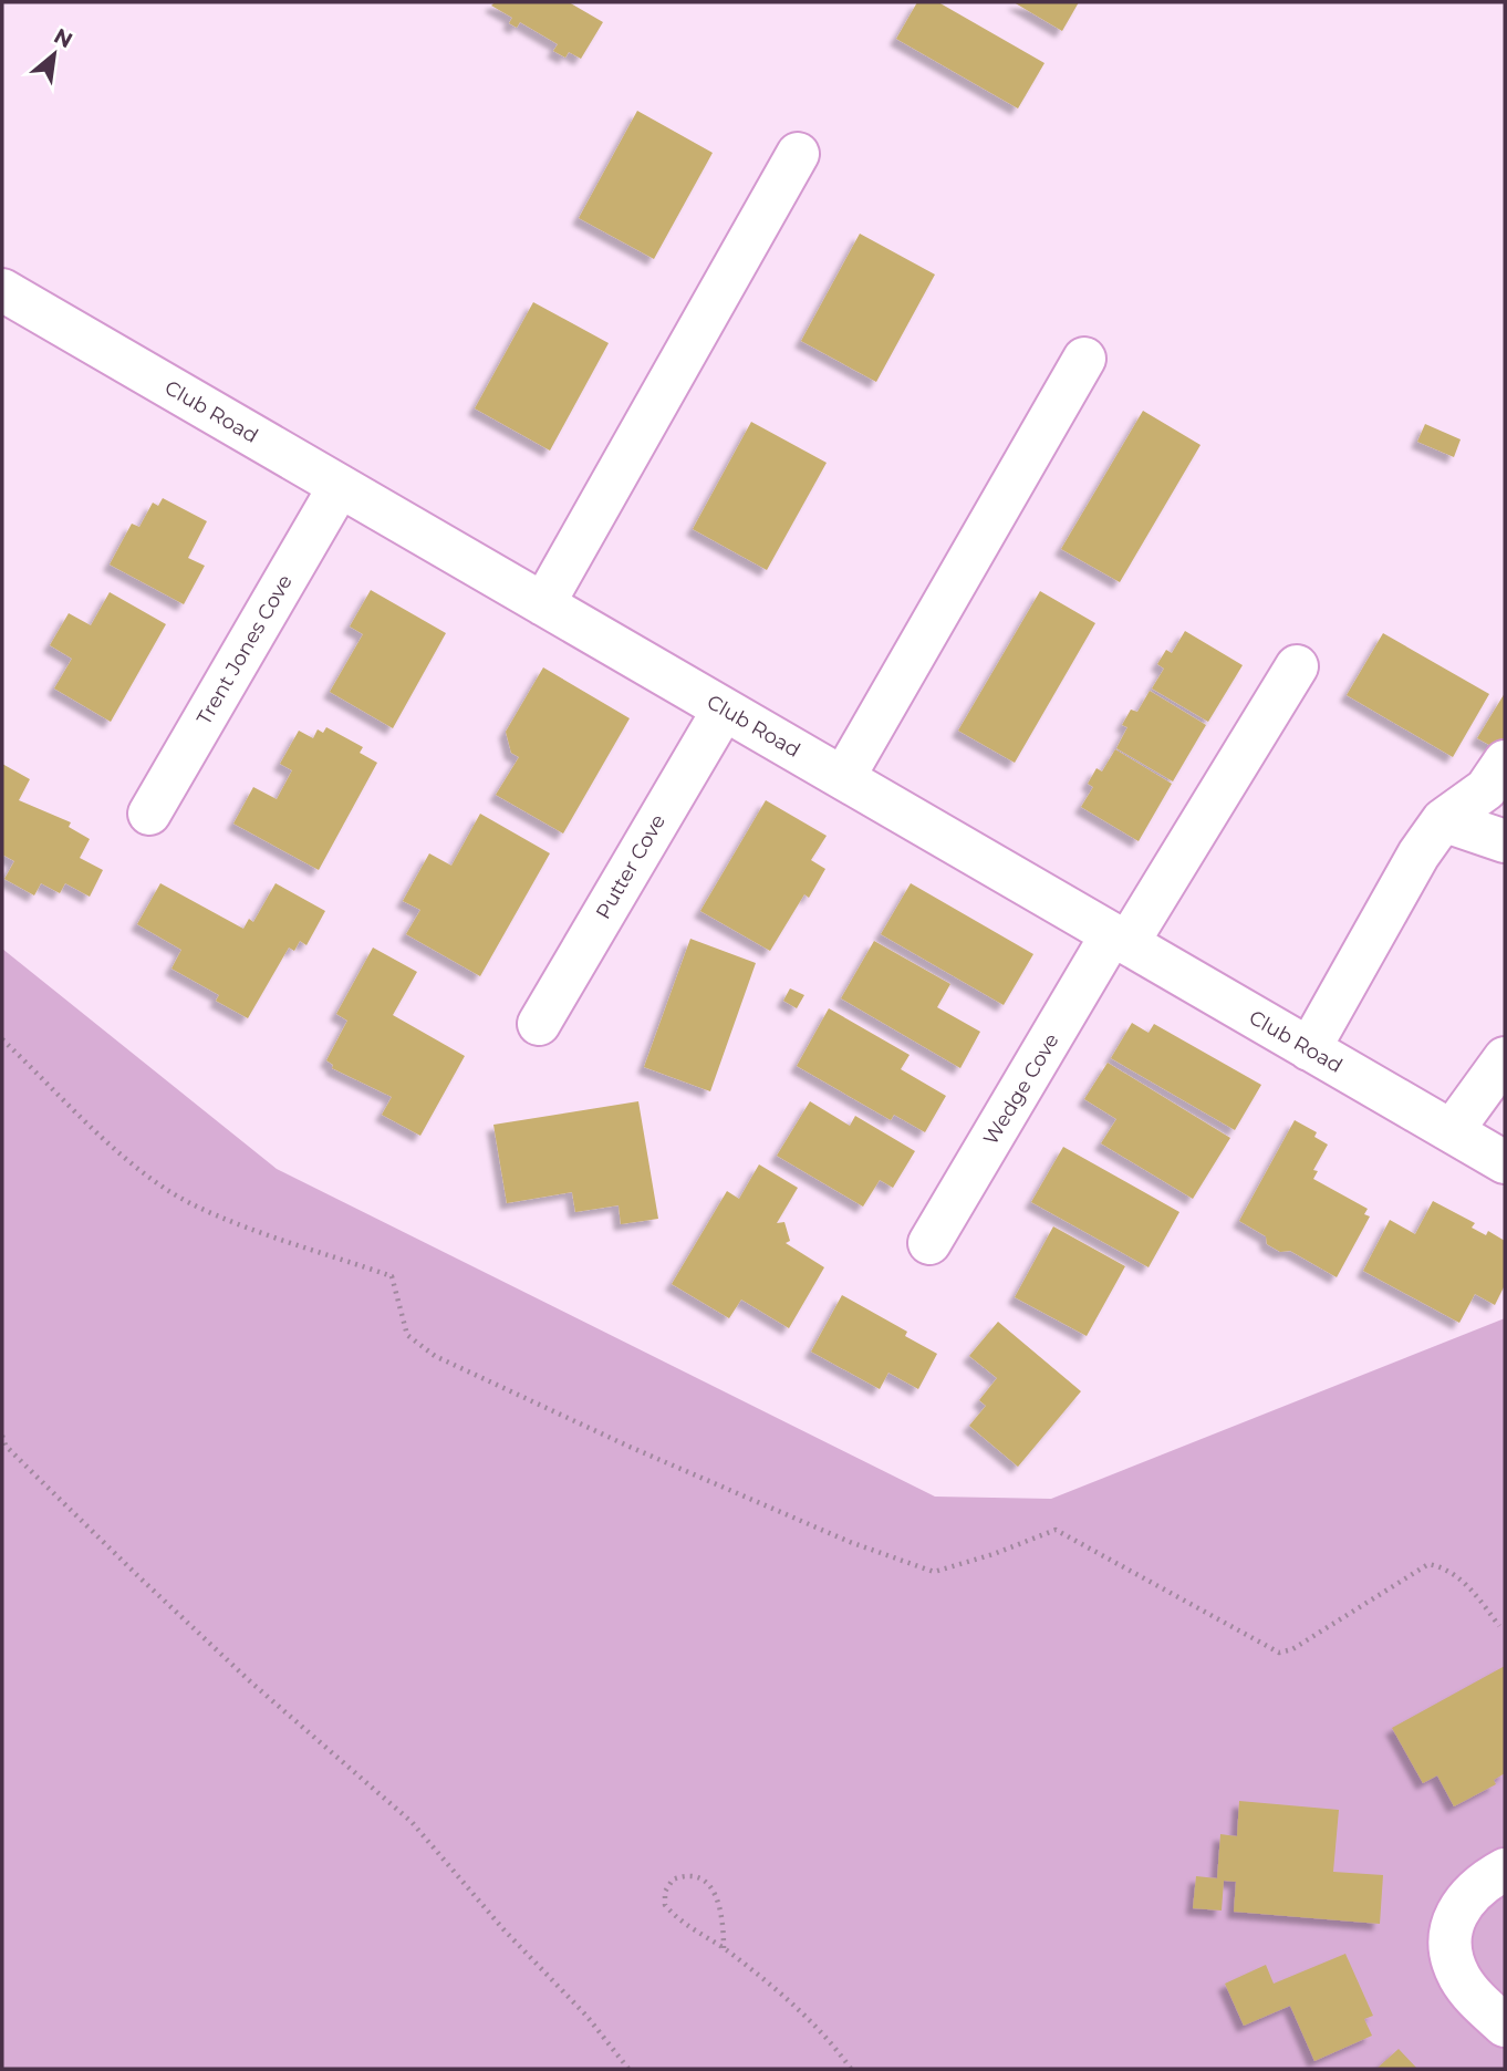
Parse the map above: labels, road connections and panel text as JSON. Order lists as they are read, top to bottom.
{
  "streets": {
    "street": [
      "Club Road",
      "Trent Jones Cove",
      "Putter Cove",
      "Wedge Cove"
    ]
  },
  "crossings": [
    ["Club Road", "Trent Jones Cove"],
    ["Club Road", "Putter Cove"],
    ["Club Road", "Wedge Cove"]
  ],
  "north": "top right"
}
